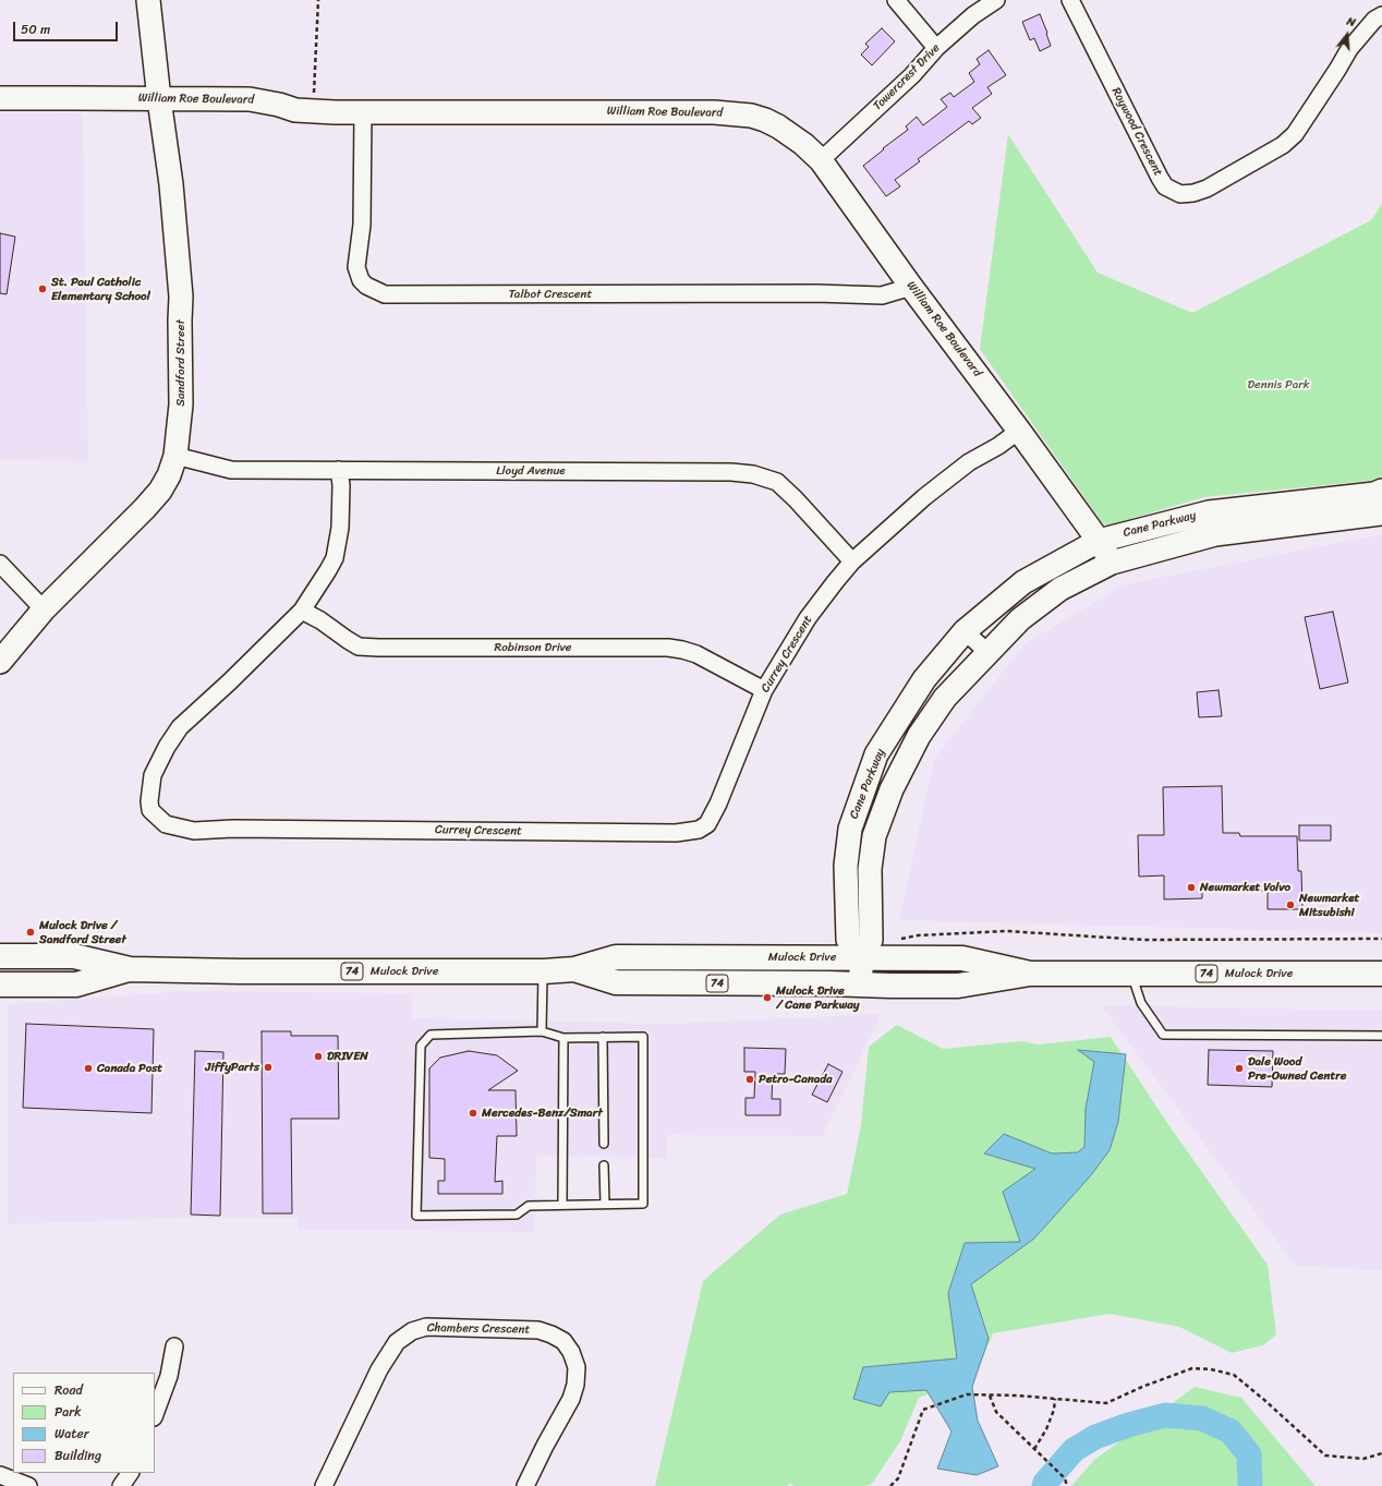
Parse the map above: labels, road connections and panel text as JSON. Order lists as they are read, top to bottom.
{
  "streets": {
    "main road": ["Mulock Drive", "74"],
    "street": [
      "Towercrest Drive",
      "William Roe Boulevard",
      "Roywood Crescent",
      "Talbot Crescent",
      "Sandford Street",
      "Lloyd Avenue",
      "Cane Parkway",
      "Robinson Drive",
      "Currey Crescent",
      "Chambers Crescent"
    ]
  },
  "crossings": [
    ["Towercrest Drive", "William Roe Boulevard"],
    ["William Roe Boulevard", "Talbot Crescent"],
    ["William Roe Boulevard", "Sandford Street"],
    ["William Roe Boulevard", "Cane Parkway"],
    ["William Roe Boulevard", "Currey Crescent"],
    ["Sandford Street", "Lloyd Avenue"],
    ["Lloyd Avenue", "Currey Crescent"],
    ["Cane Parkway", "Mulock Drive"],
    ["Robinson Drive", "Currey Crescent"]
  ],
  "parks": ["Dennis Park"],
  "places": [
    "St. Paul Catholic Elementary School",
    "Newmarket Volvo",
    "Newmarket Mitsubishi",
    "Mulock Drive / Sandford Street",
    "Mulock Drive / Cane Parkway",
    "DRIVEN",
    "JiffyParts",
    "Canada Post",
    "Dale Wood Pre-Owned Centre",
    "Petro-Canada",
    "Mercedes-Benz/Smart"
  ],
  "legend": [
    "Road",
    "Park",
    "Water",
    "Building"
  ],
  "scale_bar": "50 m",
  "north": "top"
}
